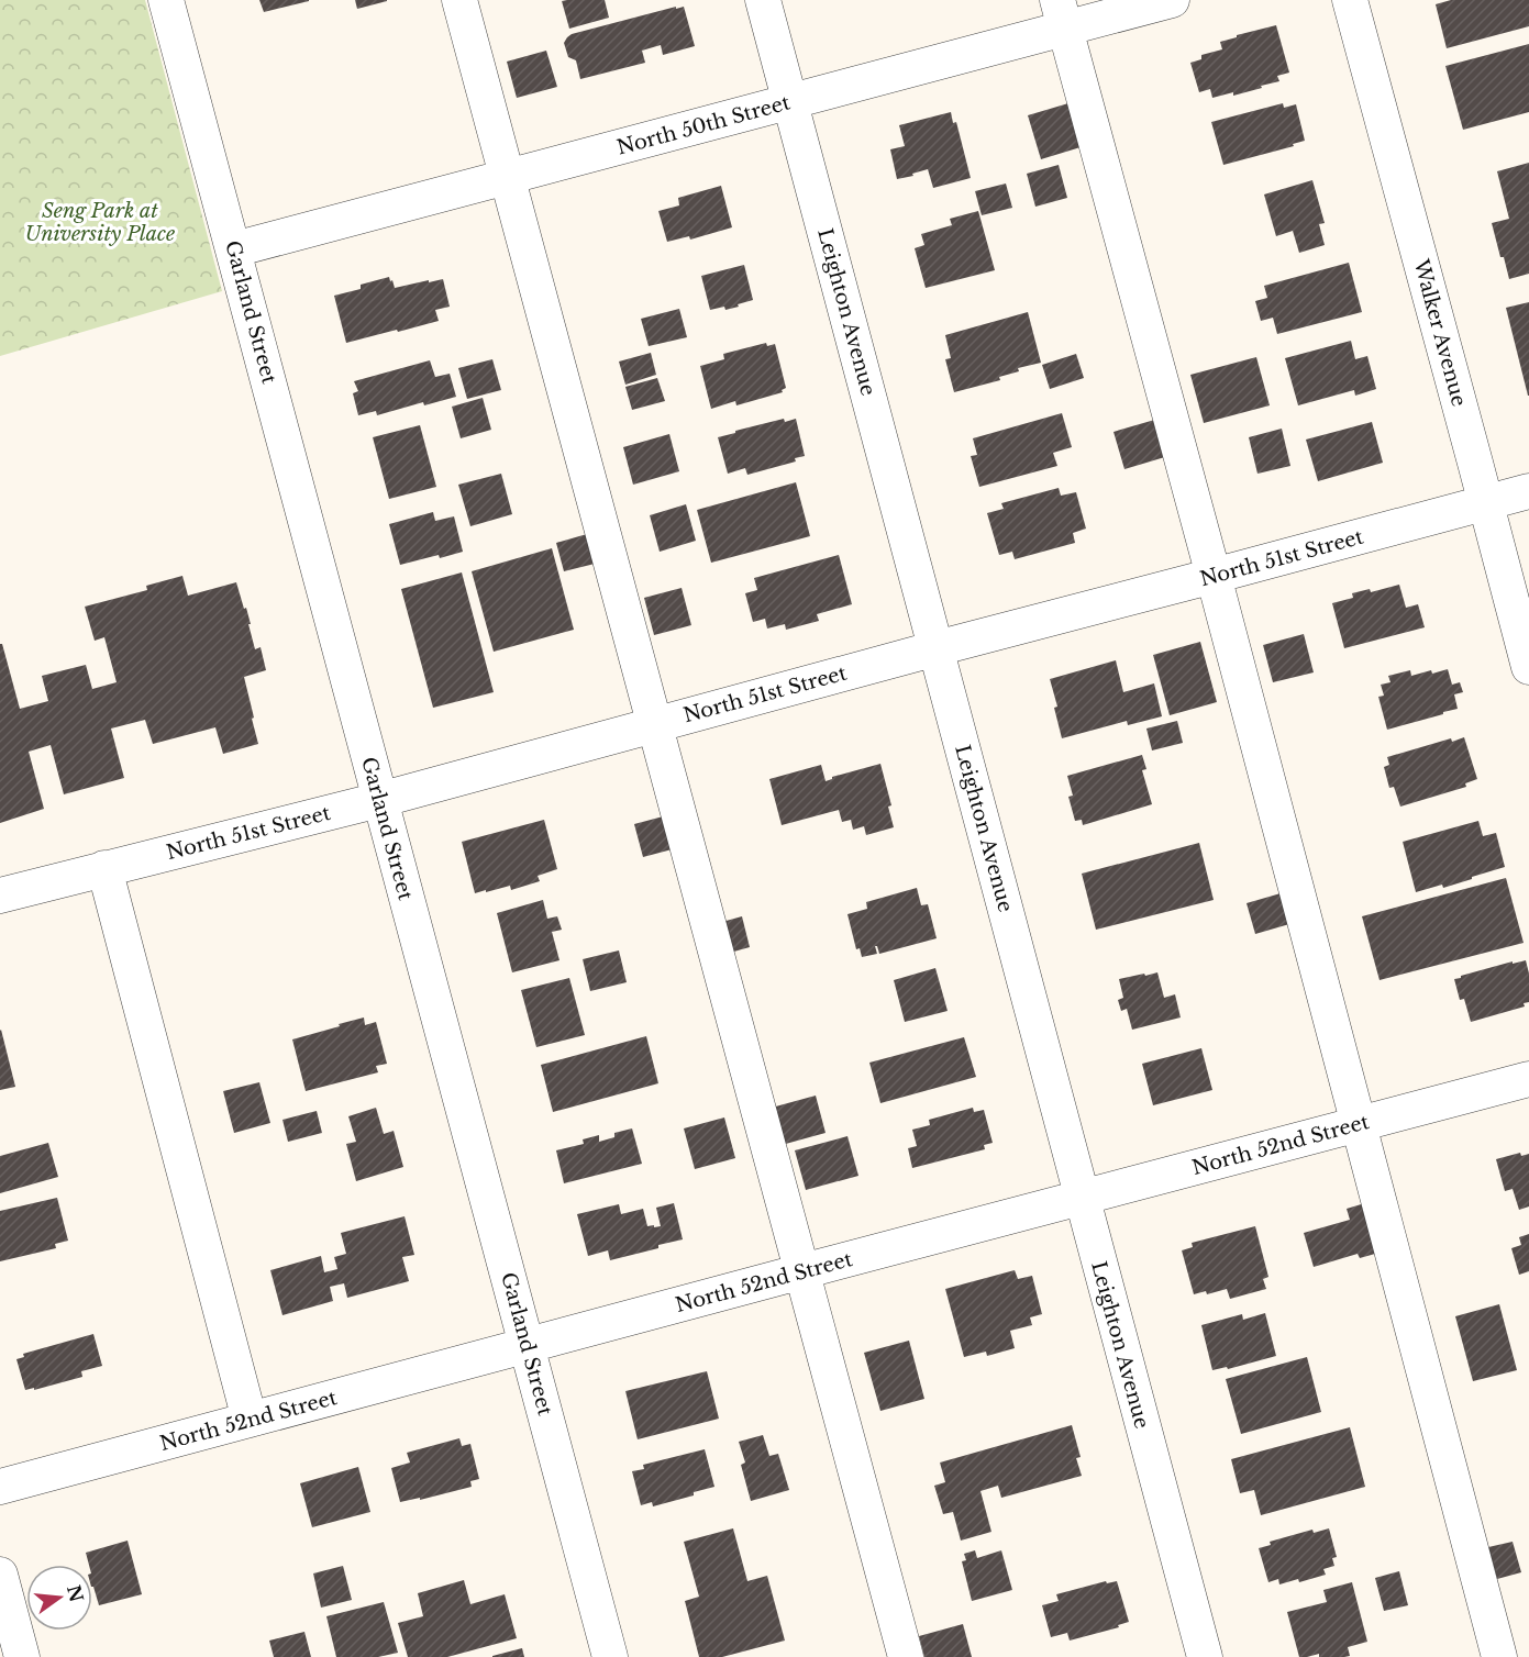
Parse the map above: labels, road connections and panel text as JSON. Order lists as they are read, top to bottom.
{
  "streets": {
    "street": [
      "North 50th Street",
      "Garland Street",
      "Leighton Avenue",
      "Walker Avenue",
      "North 51st Street",
      "North 52nd Street"
    ]
  },
  "crossings": [
    ["North 50th Street", "Garland Street"],
    ["North 50th Street", "Leighton Avenue"],
    ["Garland Street", "North 51st Street"],
    ["Garland Street", "North 52nd Street"],
    ["Leighton Avenue", "North 51st Street"],
    ["Leighton Avenue", "North 52nd Street"],
    ["Walker Avenue", "North 51st Street"]
  ],
  "parks": ["Seng Park at University Place"],
  "north": "right"
}
